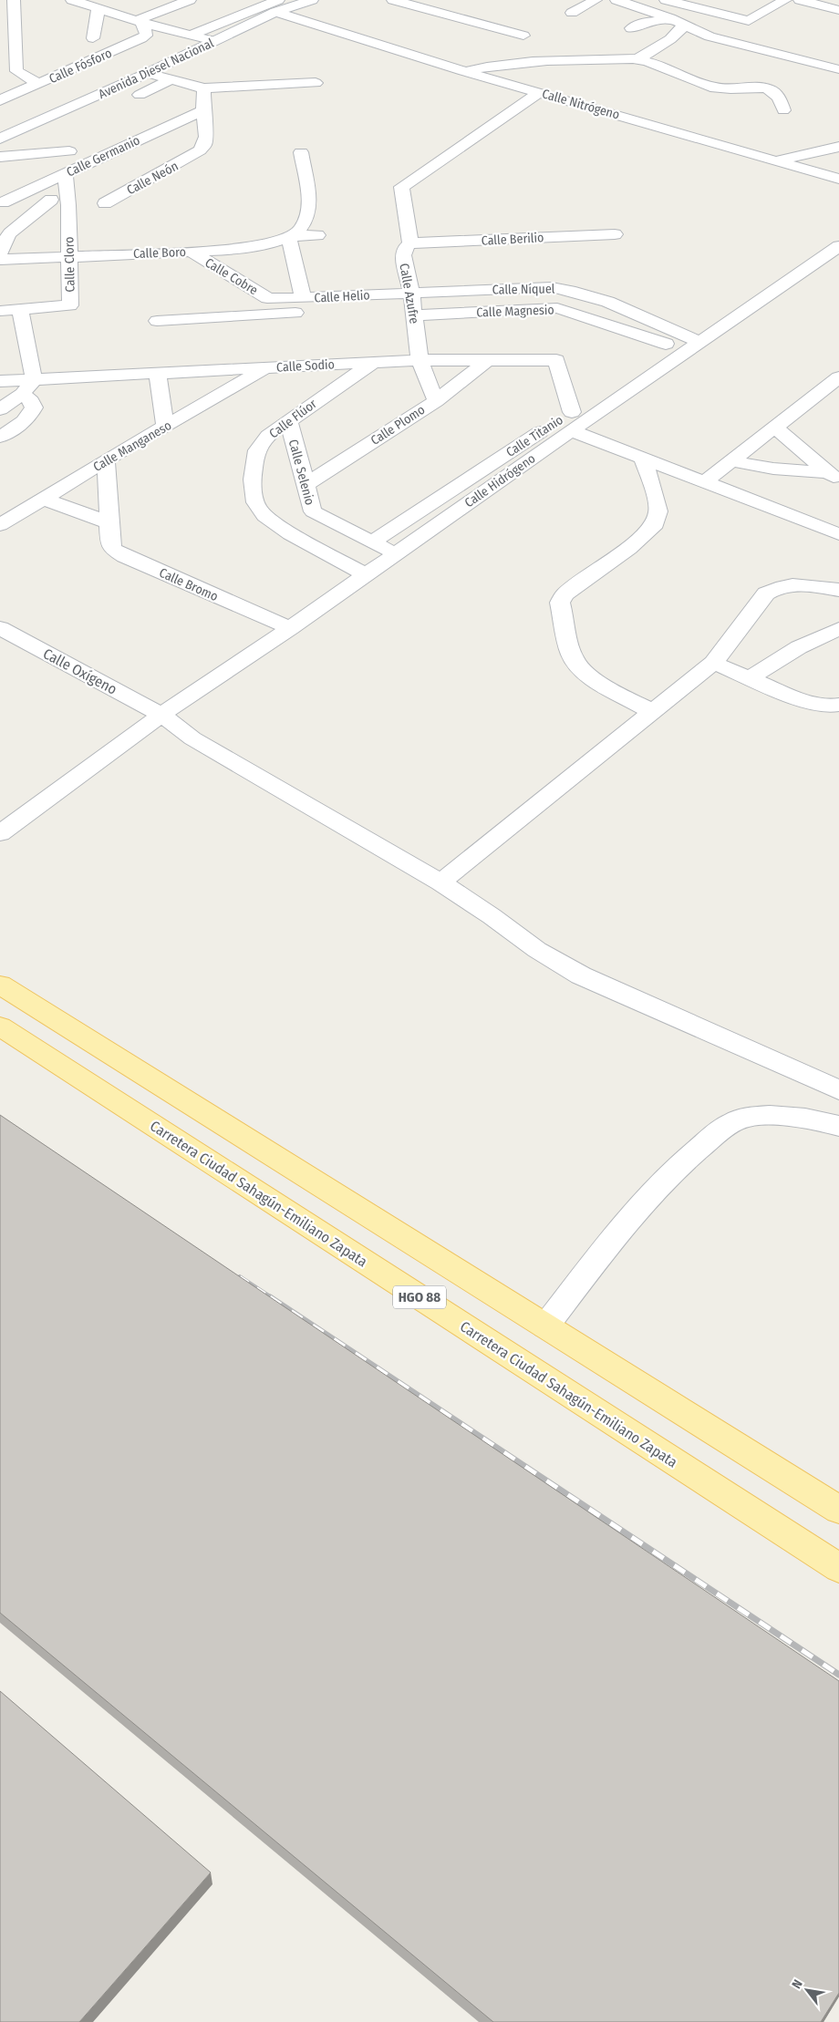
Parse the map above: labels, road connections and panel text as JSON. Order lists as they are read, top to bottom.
{
  "streets": {
    "main road": ["Carretera Ciudad Sahagún-Emiliano Zapata", "HGO 88"],
    "street": [
      "Calle Fósforo",
      "Avenida Diesel Nacional",
      "Calle Nitrógeno",
      "Calle Germanio",
      "Calle Neón",
      "Calle Berilio",
      "Calle Boro",
      "Calle Cloro",
      "Calle Cobre",
      "Calle Níquel",
      "Calle Azufre",
      "Calle Helio",
      "Calle Magnesio",
      "Calle Sodio",
      "Calle Flúor",
      "Calle Plomo",
      "Calle Titanio",
      "Calle Manganeso",
      "Calle Selenio",
      "Calle Hidrógeno",
      "Calle Bromo",
      "Calle Oxígeno"
    ]
  },
  "crossings": [
    ["Avenida Diesel Nacional", "Calle Nitrógeno"],
    ["Calle Nitrógeno", "Calle Azufre"],
    ["Calle Germanio", "Calle Neón"],
    ["Calle Germanio", "Calle Cloro"],
    ["Calle Berilio", "Calle Azufre"],
    ["Calle Boro", "Calle Cloro"],
    ["Calle Boro", "Calle Cobre"],
    ["Calle Cobre", "Calle Helio"],
    ["Calle Níquel", "Calle Azufre"],
    ["Calle Níquel", "Calle Helio"],
    ["Calle Níquel", "Calle Magnesio"],
    ["Calle Níquel", "Calle Titanio"],
    ["Calle Níquel", "Calle Hidrógeno"],
    ["Calle Azufre", "Calle Helio"],
    ["Calle Azufre", "Calle Magnesio"],
    ["Calle Azufre", "Calle Sodio"],
    ["Calle Azufre", "Calle Plomo"],
    ["Calle Helio", "Calle Magnesio"],
    ["Calle Magnesio", "Calle Titanio"],
    ["Calle Sodio", "Calle Flúor"],
    ["Calle Sodio", "Calle Plomo"],
    ["Calle Sodio", "Calle Titanio"],
    ["Calle Sodio", "Calle Manganeso"],
    ["Calle Flúor", "Calle Selenio"],
    ["Calle Flúor", "Calle Hidrógeno"],
    ["Calle Plomo", "Calle Selenio"],
    ["Calle Titanio", "Calle Selenio"],
    ["Calle Titanio", "Calle Hidrógeno"],
    ["Calle Manganeso", "Calle Bromo"],
    ["Calle Hidrógeno", "Calle Bromo"],
    ["Calle Hidrógeno", "Calle Oxígeno"]
  ],
  "north": "top left"
}
